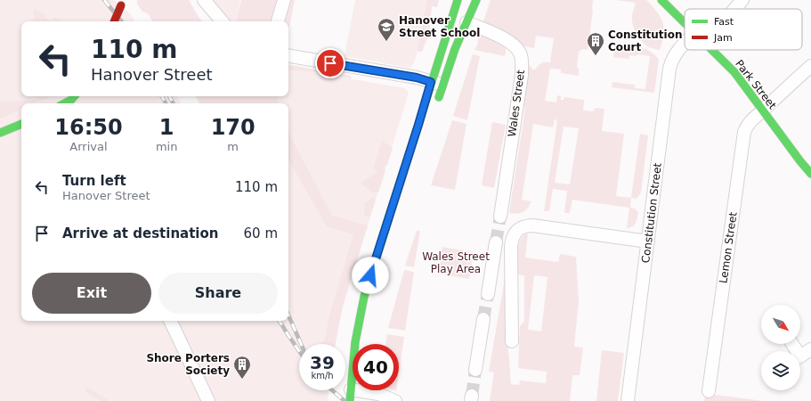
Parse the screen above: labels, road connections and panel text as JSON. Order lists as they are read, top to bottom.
{
  "streets": {
    "street": [
      "Park Street",
      "Wales Street",
      "Constitution Street",
      "Lemon Street"
    ]
  },
  "crossings": [
    ["Park Street", "Lemon Street"]
  ],
  "parks": ["Wales Street Play Area"],
  "places": {
    "school or university": ["Hanover Street School"],
    "building": ["Constitution Court", "Shore Porters Society"]
  },
  "legend": ["Fast", "Jam"],
  "north": "bottom right",
  "page": {
    "turn": ["110 m", "Hanover Street"],
    "eta": [
      "16:50",
      "Arrival",
      "1",
      "min",
      "170",
      "m"
    ],
    "list": [
      {
        "name": "Turn left",
        "note": "Hanover Street",
        "value": "110 m"
      },
      {
        "name": "Arrive at destination",
        "value": "60 m"
      }
    ],
    "buttons": ["Exit", "Share"],
    "speed": "39 km/h",
    "limit": "40"
  }
}
